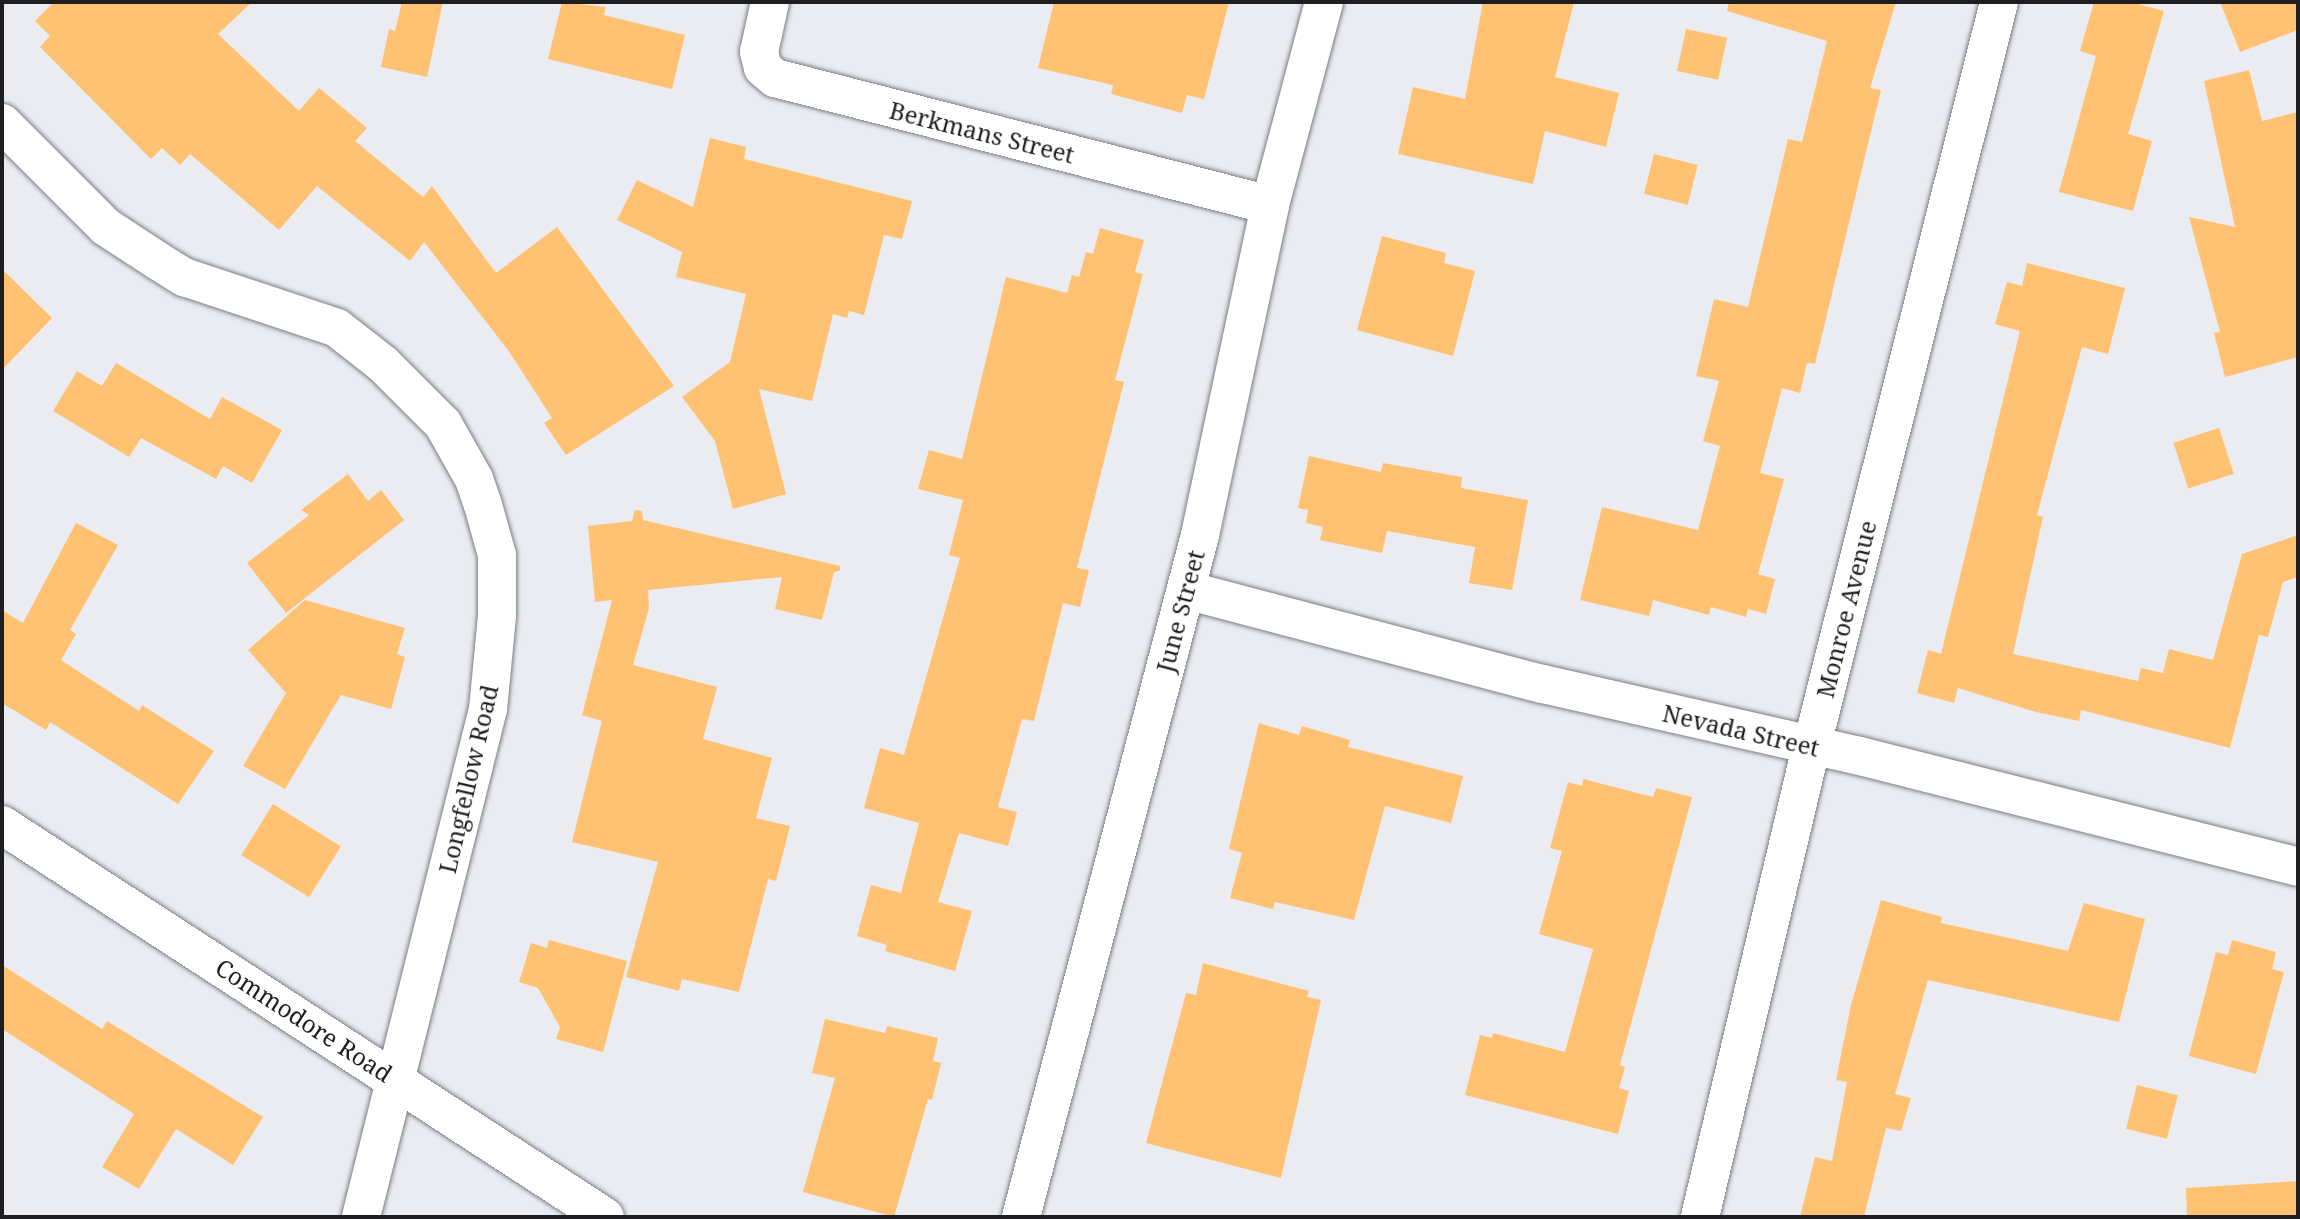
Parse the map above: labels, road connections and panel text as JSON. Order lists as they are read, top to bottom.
{
  "streets": {
    "street": [
      "Berkmans Street",
      "Monroe Avenue",
      "June Street",
      "Nevada Street",
      "Longfellow Road",
      "Commodore Road"
    ]
  },
  "crossings": [
    ["Berkmans Street", "June Street"],
    ["Monroe Avenue", "Nevada Street"],
    ["June Street", "Nevada Street"],
    ["Longfellow Road", "Commodore Road"]
  ]
}
